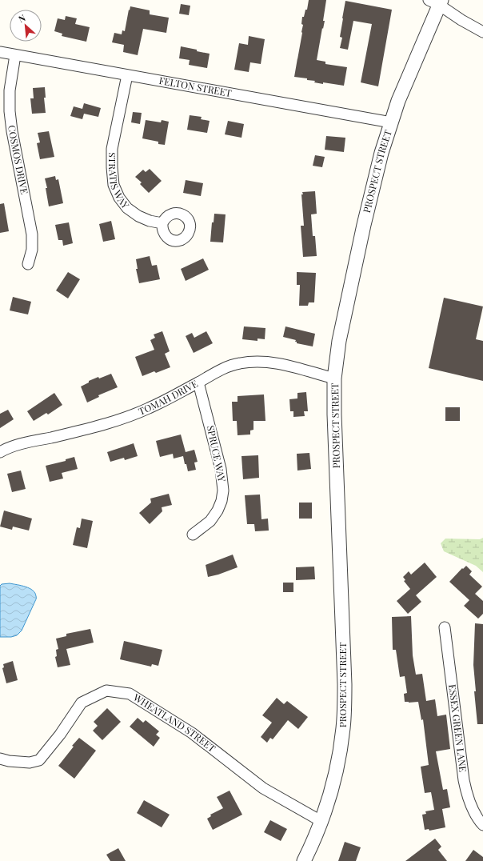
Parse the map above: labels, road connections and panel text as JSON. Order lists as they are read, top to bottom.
{
  "streets": {
    "street": [
      "FELTON STREET",
      "COSMOS DRIVE",
      "PROSPECT STREET",
      "STRATIS WAY",
      "TOMAH DRIVE",
      "SPRUCE WAY",
      "WHEATLAND STREET",
      "ESSEX GREEN LANE"
    ]
  },
  "crossings": [
    ["FELTON STREET", "COSMOS DRIVE"],
    ["FELTON STREET", "PROSPECT STREET"],
    ["FELTON STREET", "STRATIS WAY"],
    ["PROSPECT STREET", "TOMAH DRIVE"],
    ["PROSPECT STREET", "WHEATLAND STREET"],
    ["TOMAH DRIVE", "SPRUCE WAY"]
  ],
  "north": "top left"
}
